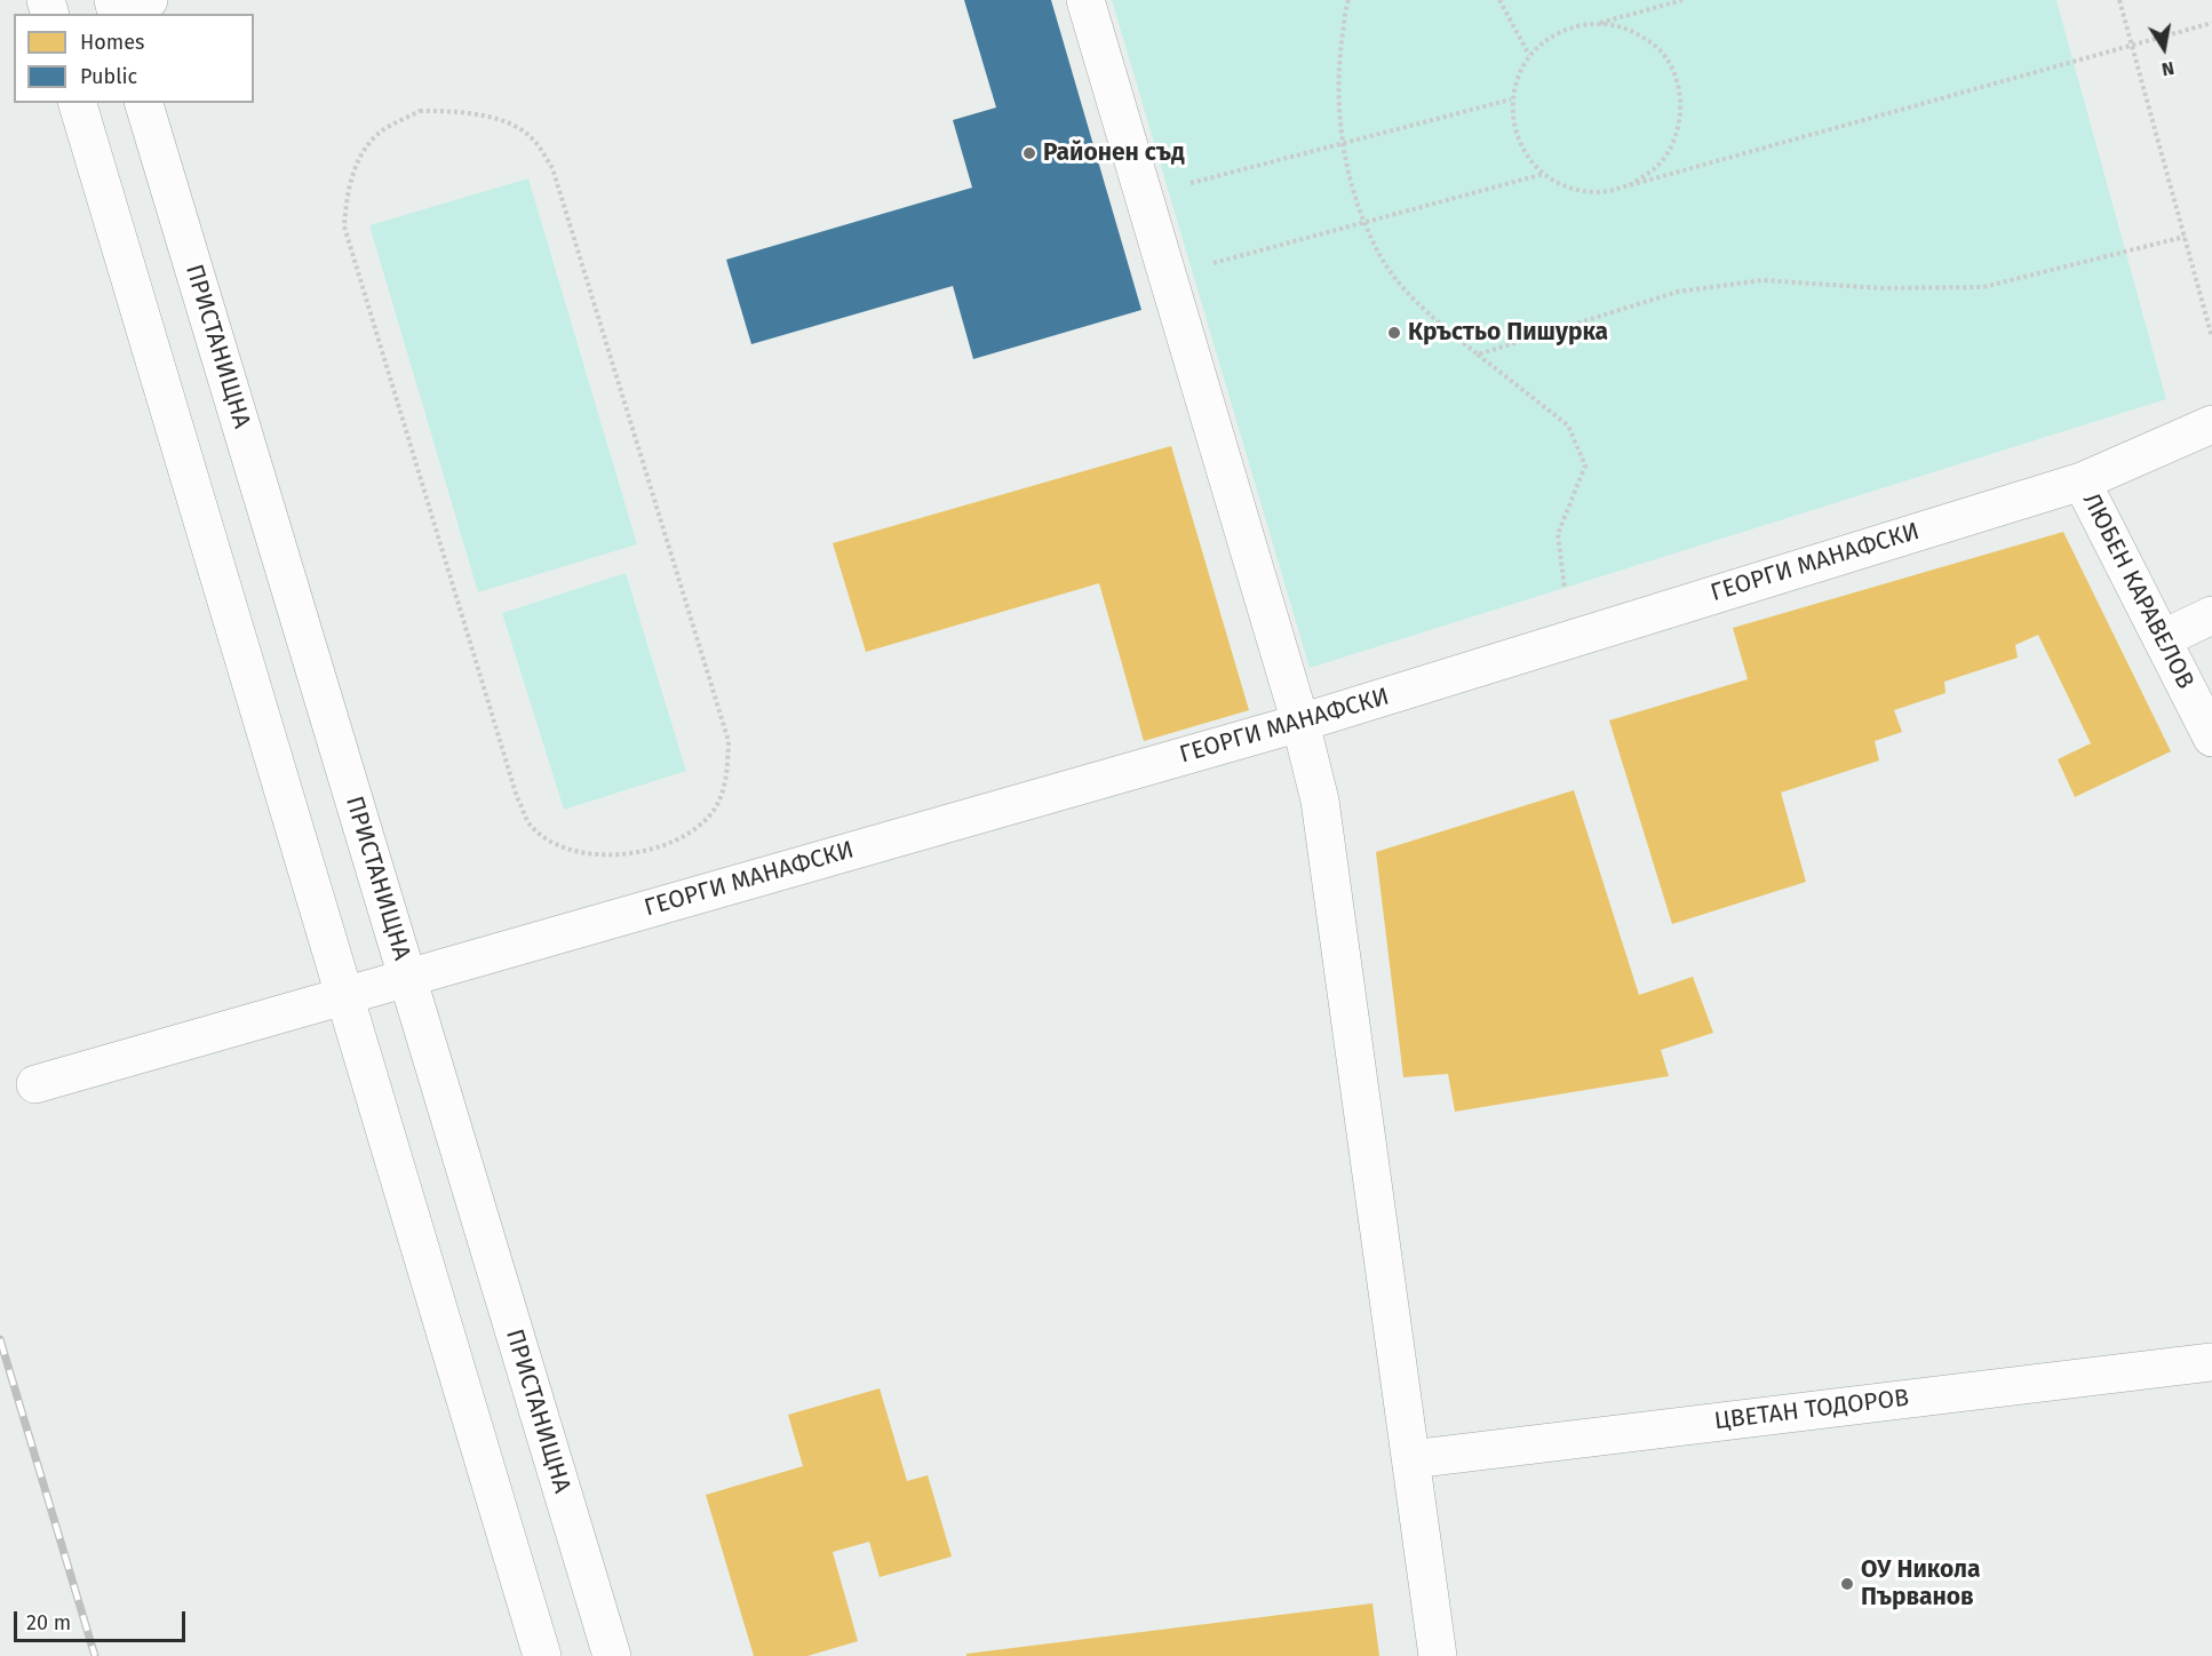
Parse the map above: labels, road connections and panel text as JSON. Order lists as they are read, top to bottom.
{
  "streets": {
    "street": [
      "ПРИСТАНИЩНА",
      "ГЕОРГИ МАНАФСКИ",
      "ЛЮБЕН КАРАВЕЛОВ",
      "ЦВЕТАН ТОДОРОВ"
    ]
  },
  "crossings": [
    ["ПРИСТАНИЩНА", "ГЕОРГИ МАНАФСКИ"],
    ["ГЕОРГИ МАНАФСКИ", "ЛЮБЕН КАРАВЕЛОВ"]
  ],
  "places": ["Районен съд", "Кръстьо Пишурка", "ОУ Никола Първанов"],
  "legend": ["Homes", "Public"],
  "scale_bar": "20 m",
  "north": "bottom"
}
